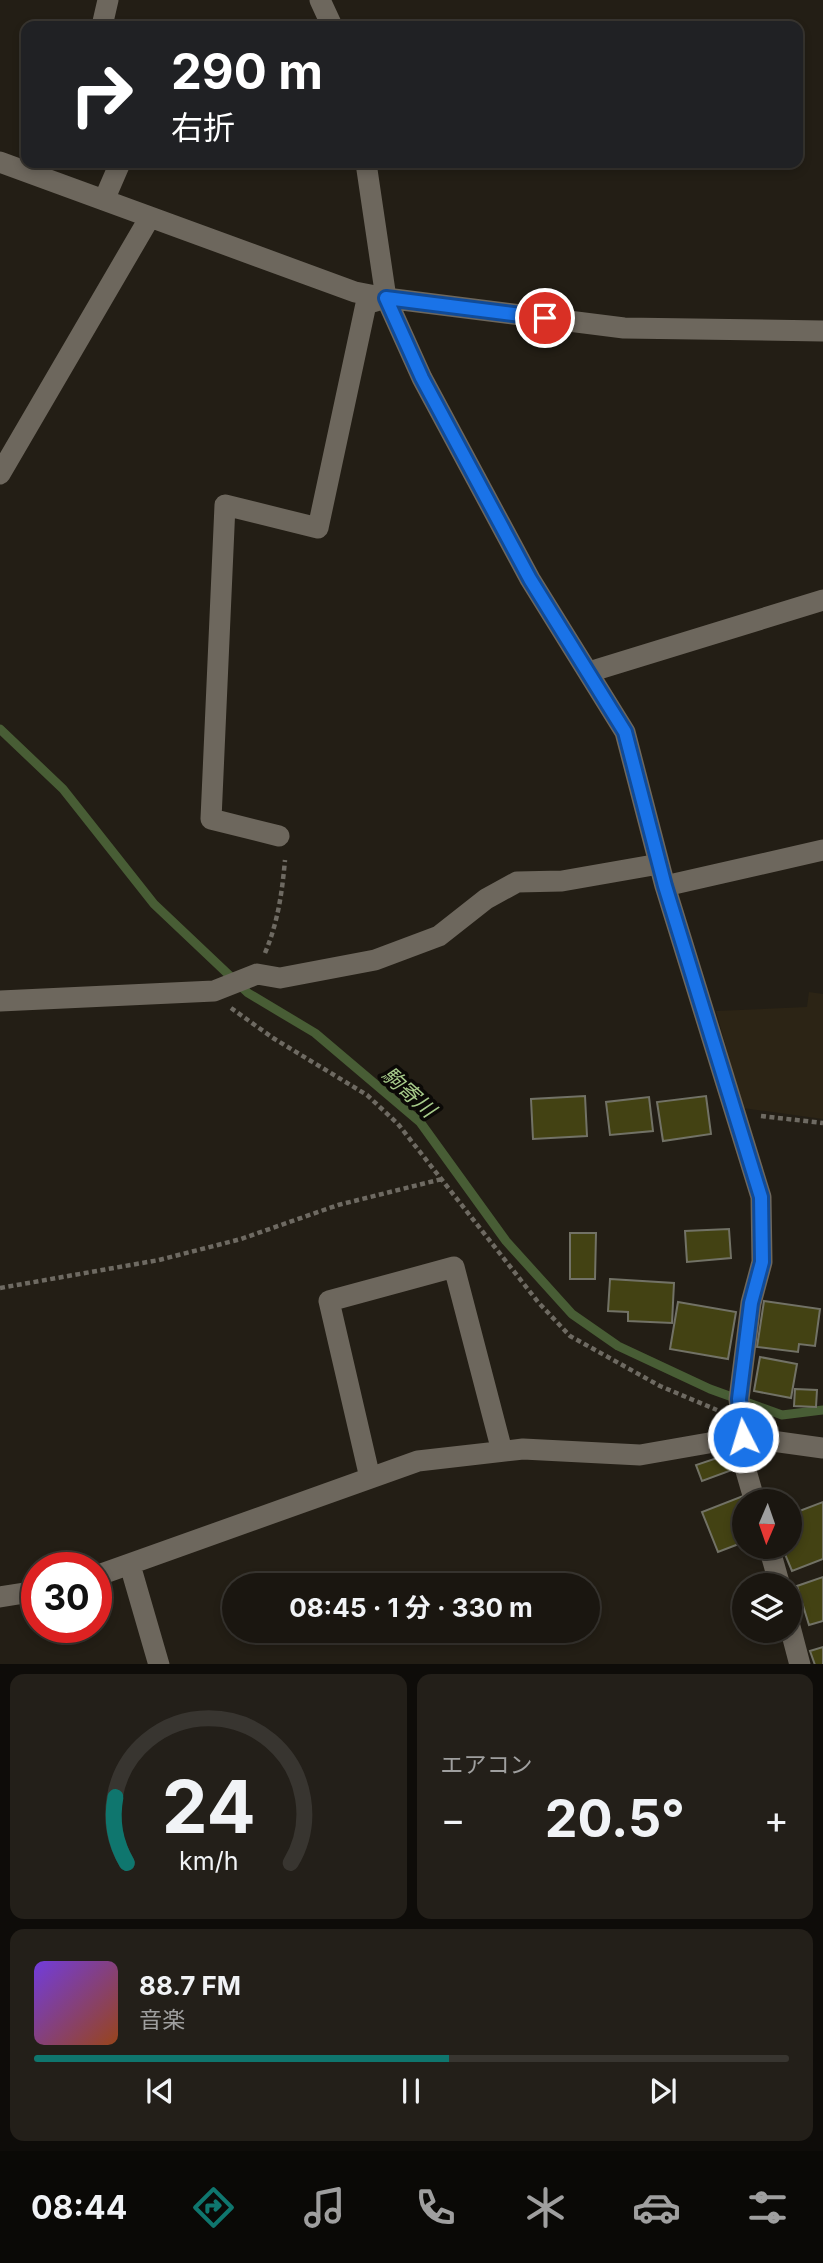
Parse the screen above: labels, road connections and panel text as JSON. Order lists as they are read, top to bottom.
{
  "water": ["駒寄川"],
  "north": "bottom",
  "page": {
    "turn": ["290 m", "右折"],
    "limit": "30",
    "trip": "08:45 · 1 分 · 330 m",
    "tile": "エアコン",
    "heat": ["−", "20.5°", "+"],
    "song": ["88.7 FM", "音楽"],
    "tabs": "08:44",
    "gauge": ["24", "km/h"]
  }
}
